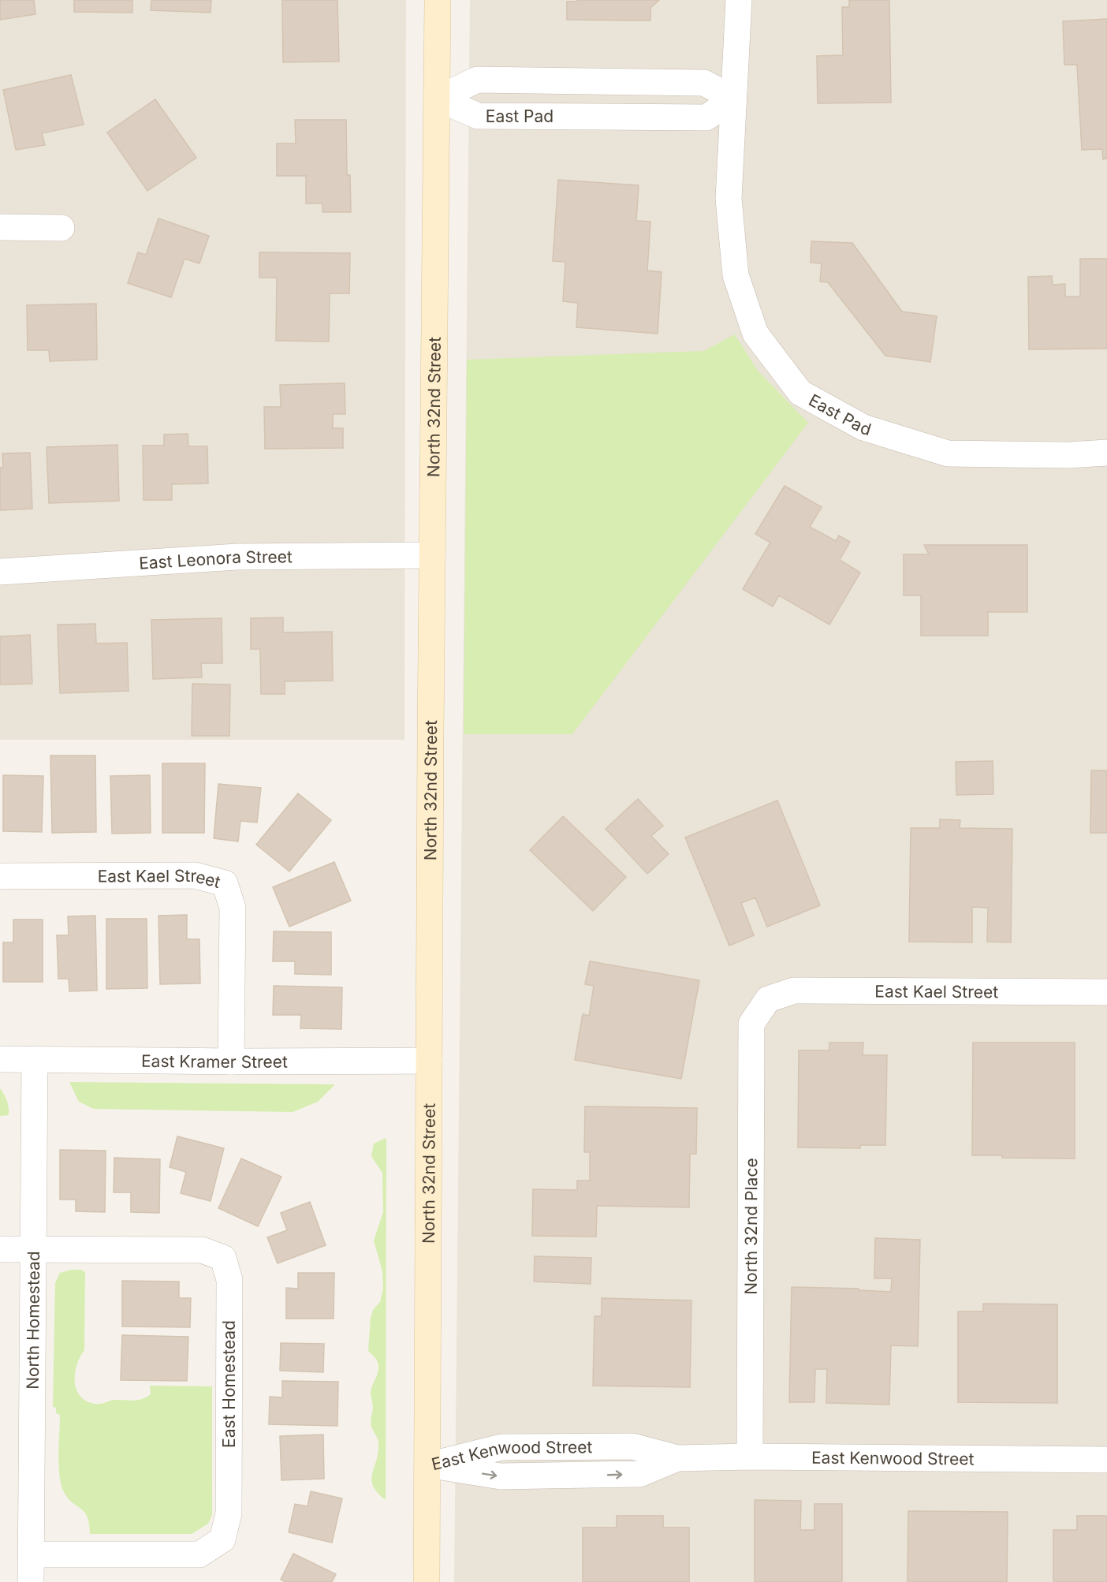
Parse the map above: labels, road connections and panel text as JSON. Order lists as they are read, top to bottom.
{
  "streets": {
    "street": [
      "East Pad",
      "North 32nd Street",
      "East Leonora Street",
      "East Kael Street",
      "East Kramer Street",
      "North 32nd Place",
      "North Homestead",
      "East Homestead",
      "East Kenwood Street"
    ]
  },
  "crossings": [
    ["East Pad", "North 32nd Street"],
    ["North 32nd Street", "East Leonora Street"],
    ["North 32nd Street", "East Kramer Street"],
    ["North 32nd Street", "East Kenwood Street"],
    ["East Kael Street", "East Kramer Street"],
    ["East Kael Street", "North 32nd Place"],
    ["East Kramer Street", "North Homestead"],
    ["North 32nd Place", "East Kenwood Street"],
    ["North Homestead", "East Homestead"]
  ]
}
